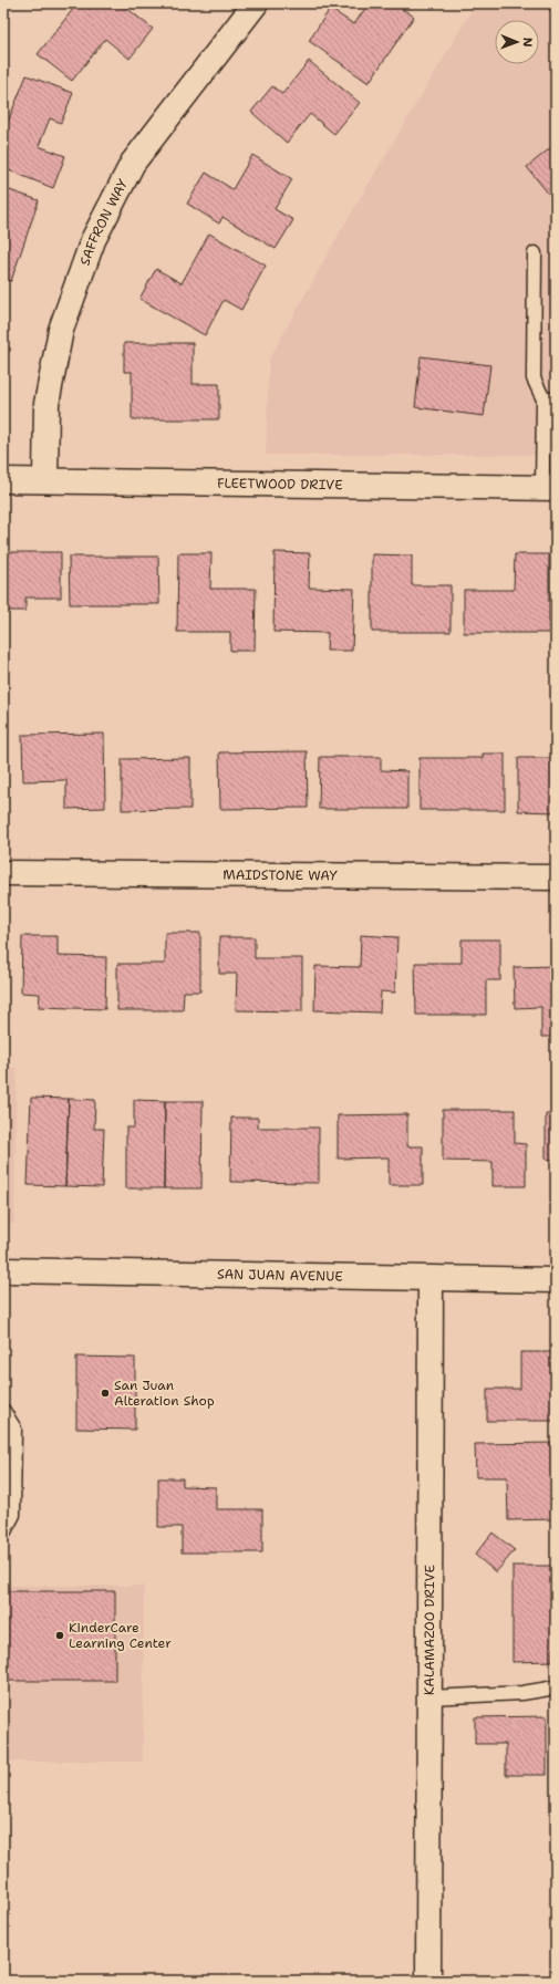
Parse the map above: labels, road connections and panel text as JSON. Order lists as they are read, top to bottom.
{
  "streets": {
    "street": [
      "SAFFRON WAY",
      "FLEETWOOD DRIVE",
      "MAIDSTONE WAY",
      "SAN JUAN AVENUE",
      "KALAMAZOO DRIVE"
    ]
  },
  "crossings": [
    ["SAFFRON WAY", "FLEETWOOD DRIVE"],
    ["SAN JUAN AVENUE", "KALAMAZOO DRIVE"]
  ],
  "places": ["San Juan Alteration Shop", "KinderCare Learning Center"],
  "north": "right"
}
